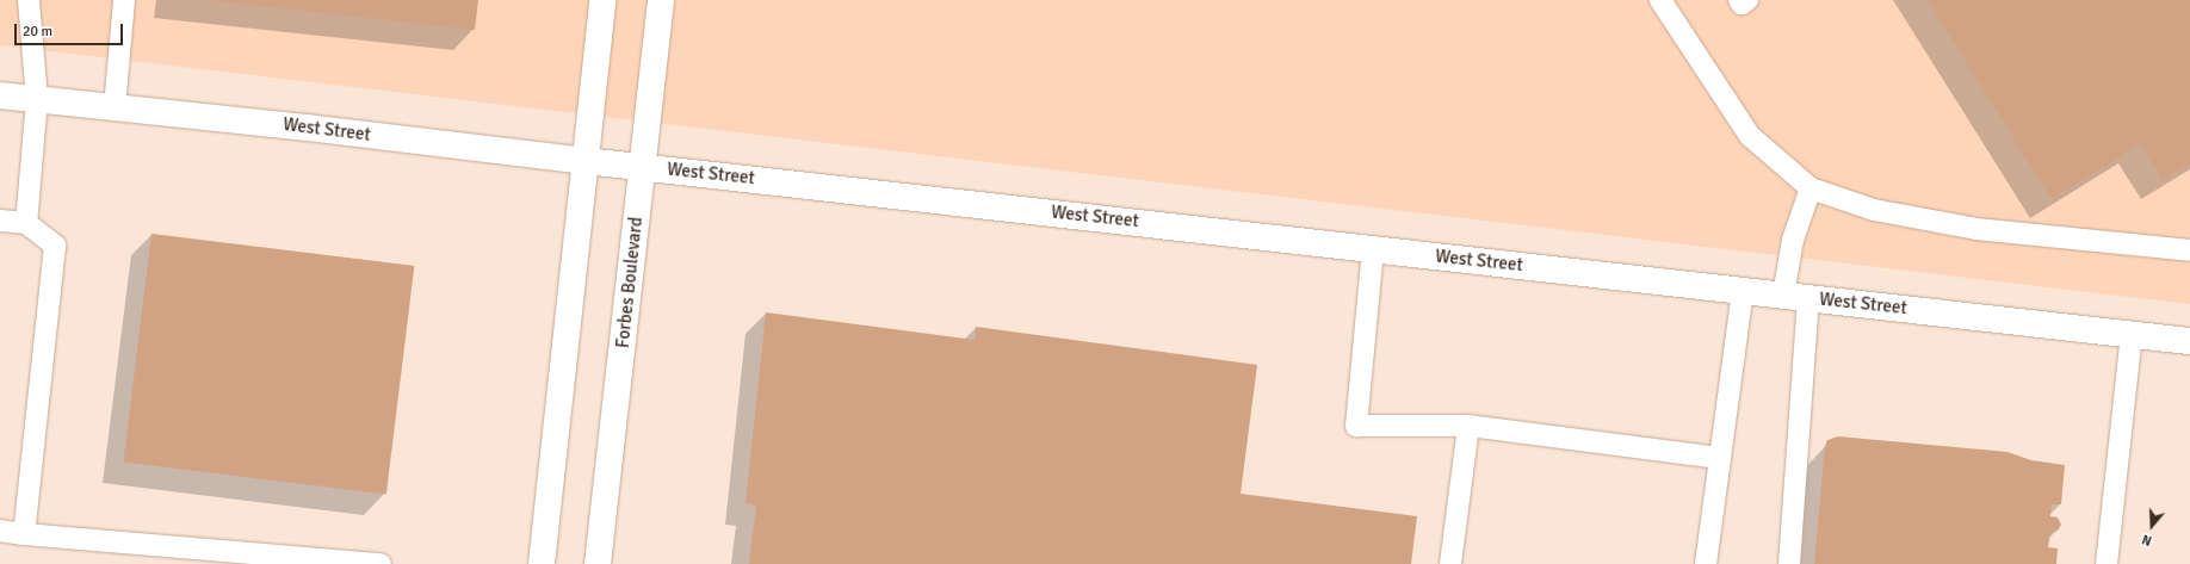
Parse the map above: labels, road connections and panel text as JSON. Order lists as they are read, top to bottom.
{
  "streets": {
    "street": ["West Street", "Forbes Boulevard"]
  },
  "crossings": [
    ["West Street", "Forbes Boulevard"]
  ],
  "scale_bar": "20 m",
  "north": "bottom"
}
